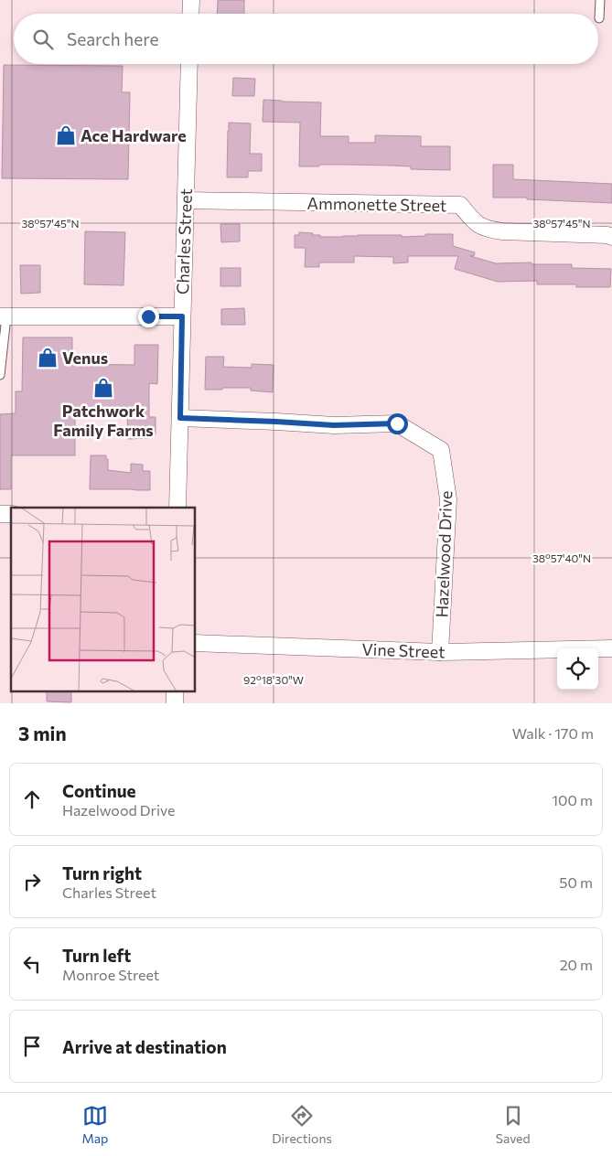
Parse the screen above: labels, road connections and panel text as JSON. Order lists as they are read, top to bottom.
{
  "streets": {
    "street": [
      "Ammonette Street",
      "Charles Street",
      "Hazelwood Drive",
      "Vine Street"
    ]
  },
  "crossings": [
    ["Ammonette Street", "Charles Street"],
    ["Charles Street", "Hazelwood Drive"],
    ["Hazelwood Drive", "Vine Street"]
  ],
  "places": {
    "shop": ["Ace Hardware", "Venus", "Patchwork Family Farms"]
  },
  "page": {
    "search": "Search here",
    "heading": ["3 min", "Walk · 170 m"],
    "list": [
      ["Continue", "Hazelwood Drive", "100 m"],
      ["Turn right", "Charles Street", "50 m"],
      ["Turn left", "Monroe Street", "20 m"],
      "Arrive at destination"
    ],
    "nav": ["Map", "Directions", "Saved"]
  },
  "coordinates": ["38°57'45\"N", "38°57'40\"N", "92°18'30\"W"]
}
